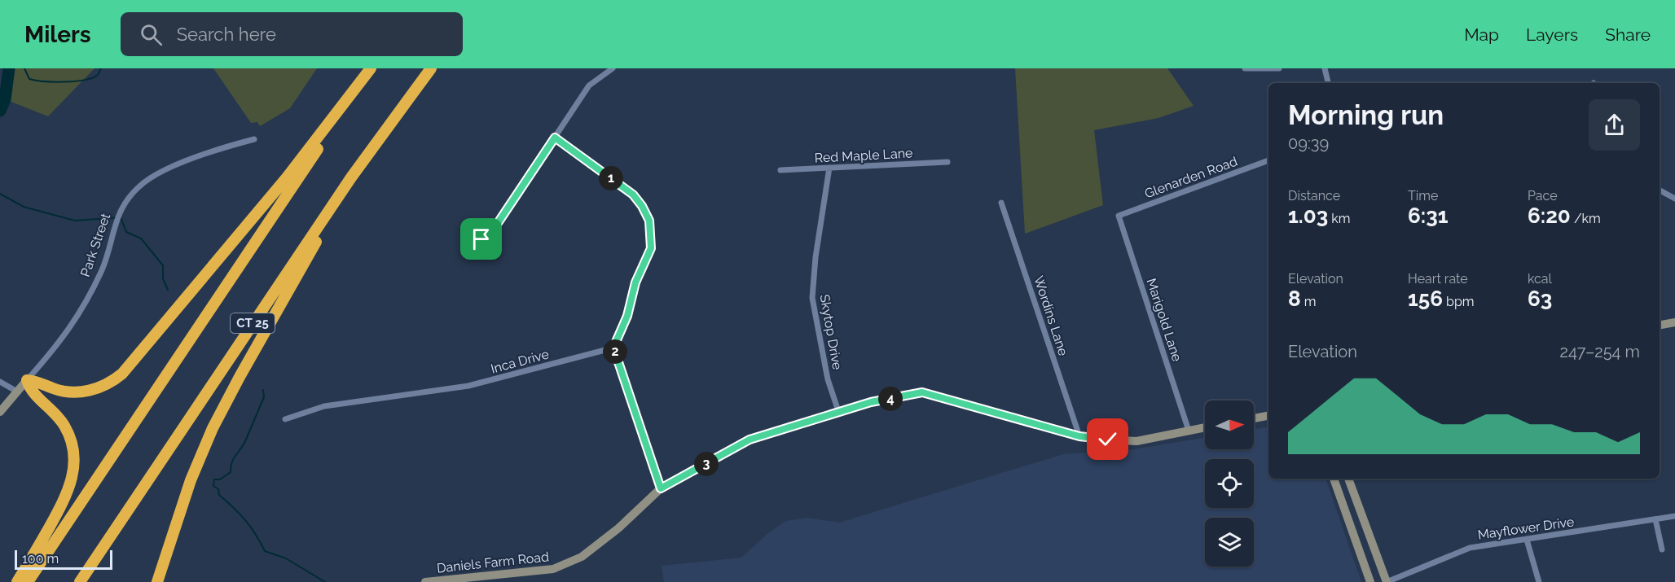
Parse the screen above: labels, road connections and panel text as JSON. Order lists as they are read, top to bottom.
{
  "streets": {
    "highway": ["CT 25"],
    "main road": ["Park Street", "Daniels Farm Road"],
    "street": [
      "Red Maple Lane",
      "Glenarden Road",
      "Wordins Lane",
      "Marigold Lane",
      "Skytop Drive",
      "Inca Drive",
      "Mayflower Drive"
    ]
  },
  "crossings": [
    ["Red Maple Lane", "Skytop Drive"],
    ["Glenarden Road", "Marigold Lane"],
    ["Wordins Lane", "Daniels Farm Road"],
    ["Marigold Lane", "Daniels Farm Road"],
    ["Skytop Drive", "Daniels Farm Road"]
  ],
  "scale_bar": "100 m",
  "north": "right",
  "page": {
    "header": "Milers",
    "search": "Search here",
    "nav": ["Map", "Layers", "Share"],
    "heading": ["Morning run", "09:39"],
    "pins": [
      "1",
      "2",
      "4",
      "3"
    ],
    "stats": [
      ["Distance", "1.03 km"],
      ["Time", "6:31"],
      ["Pace", "6:20 /km"],
      ["Elevation", "8 m"],
      ["Heart rate", "156 bpm"],
      ["kcal", "63"]
    ],
    "chart": ["Elevation", "247–254 m"],
    "scale": "100 m"
  }
}
